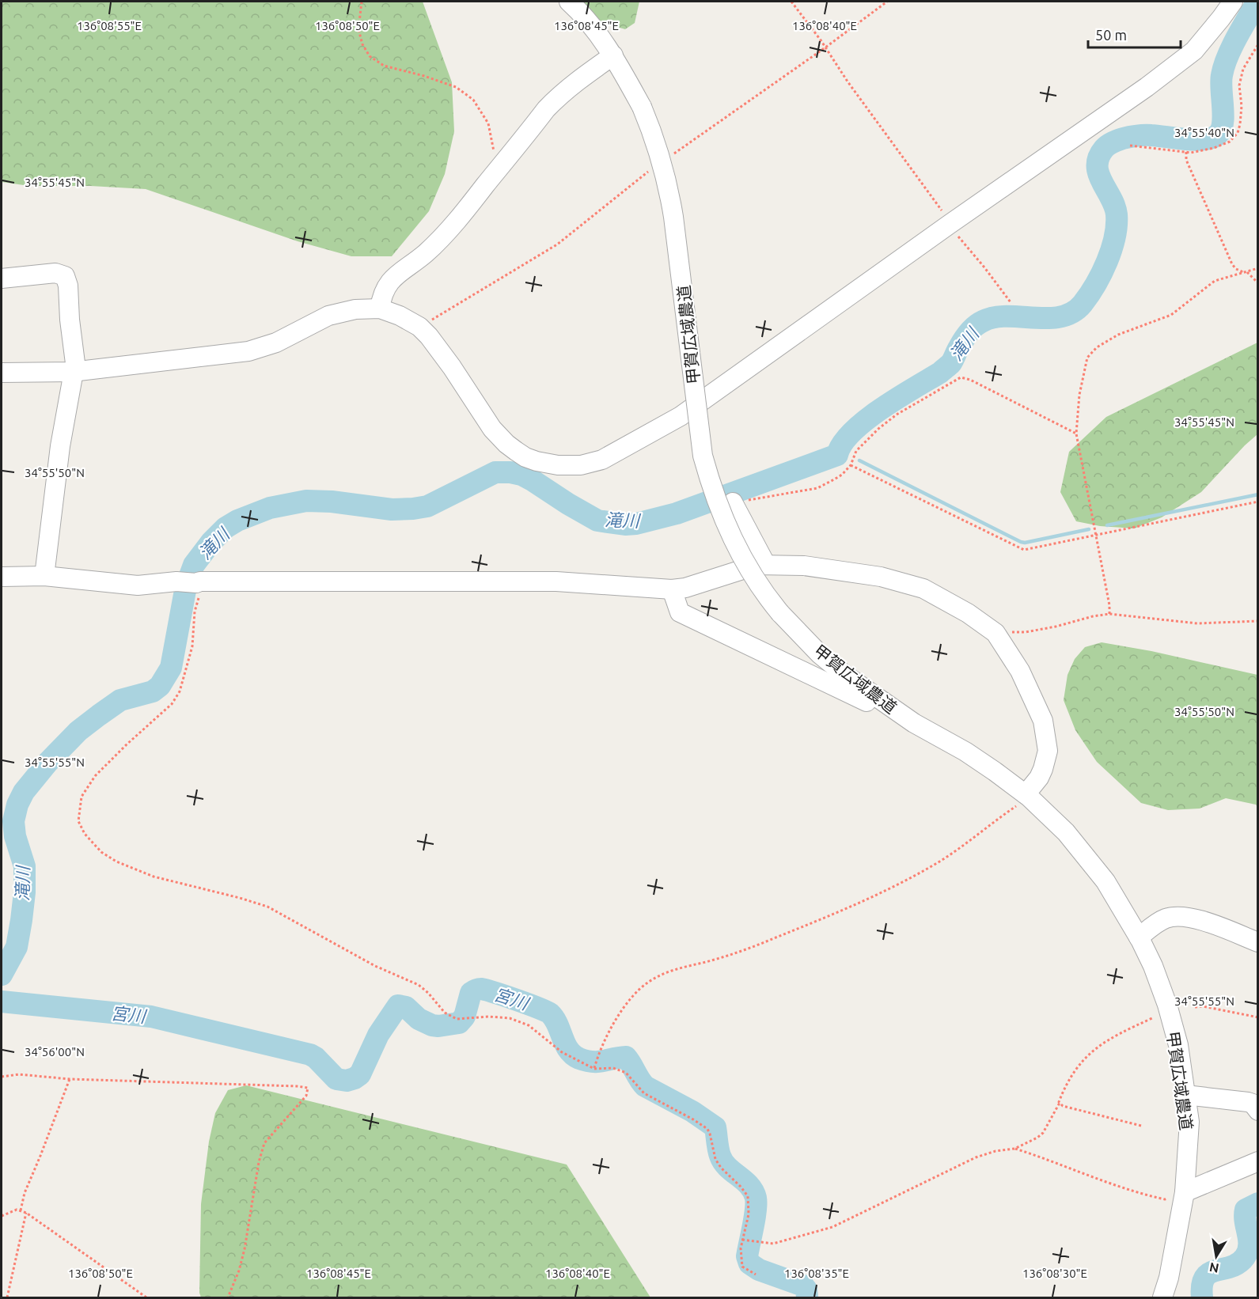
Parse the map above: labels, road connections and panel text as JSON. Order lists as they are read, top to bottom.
{
  "streets": {
    "street": ["甲賀広域農道"]
  },
  "water": ["滝川", "宮川"],
  "scale_bar": "50 m",
  "north": "bottom",
  "coordinates": [
    "136°08'55\"E",
    "136°08'50\"E",
    "136°08'45\"E",
    "136°08'40\"E",
    "34°55'40\"N",
    "34°55'45\"N",
    "34°55'50\"N",
    "34°55'55\"N",
    "34°56'00\"N",
    "136°08'35\"E",
    "136°08'30\"E"
  ]
}
